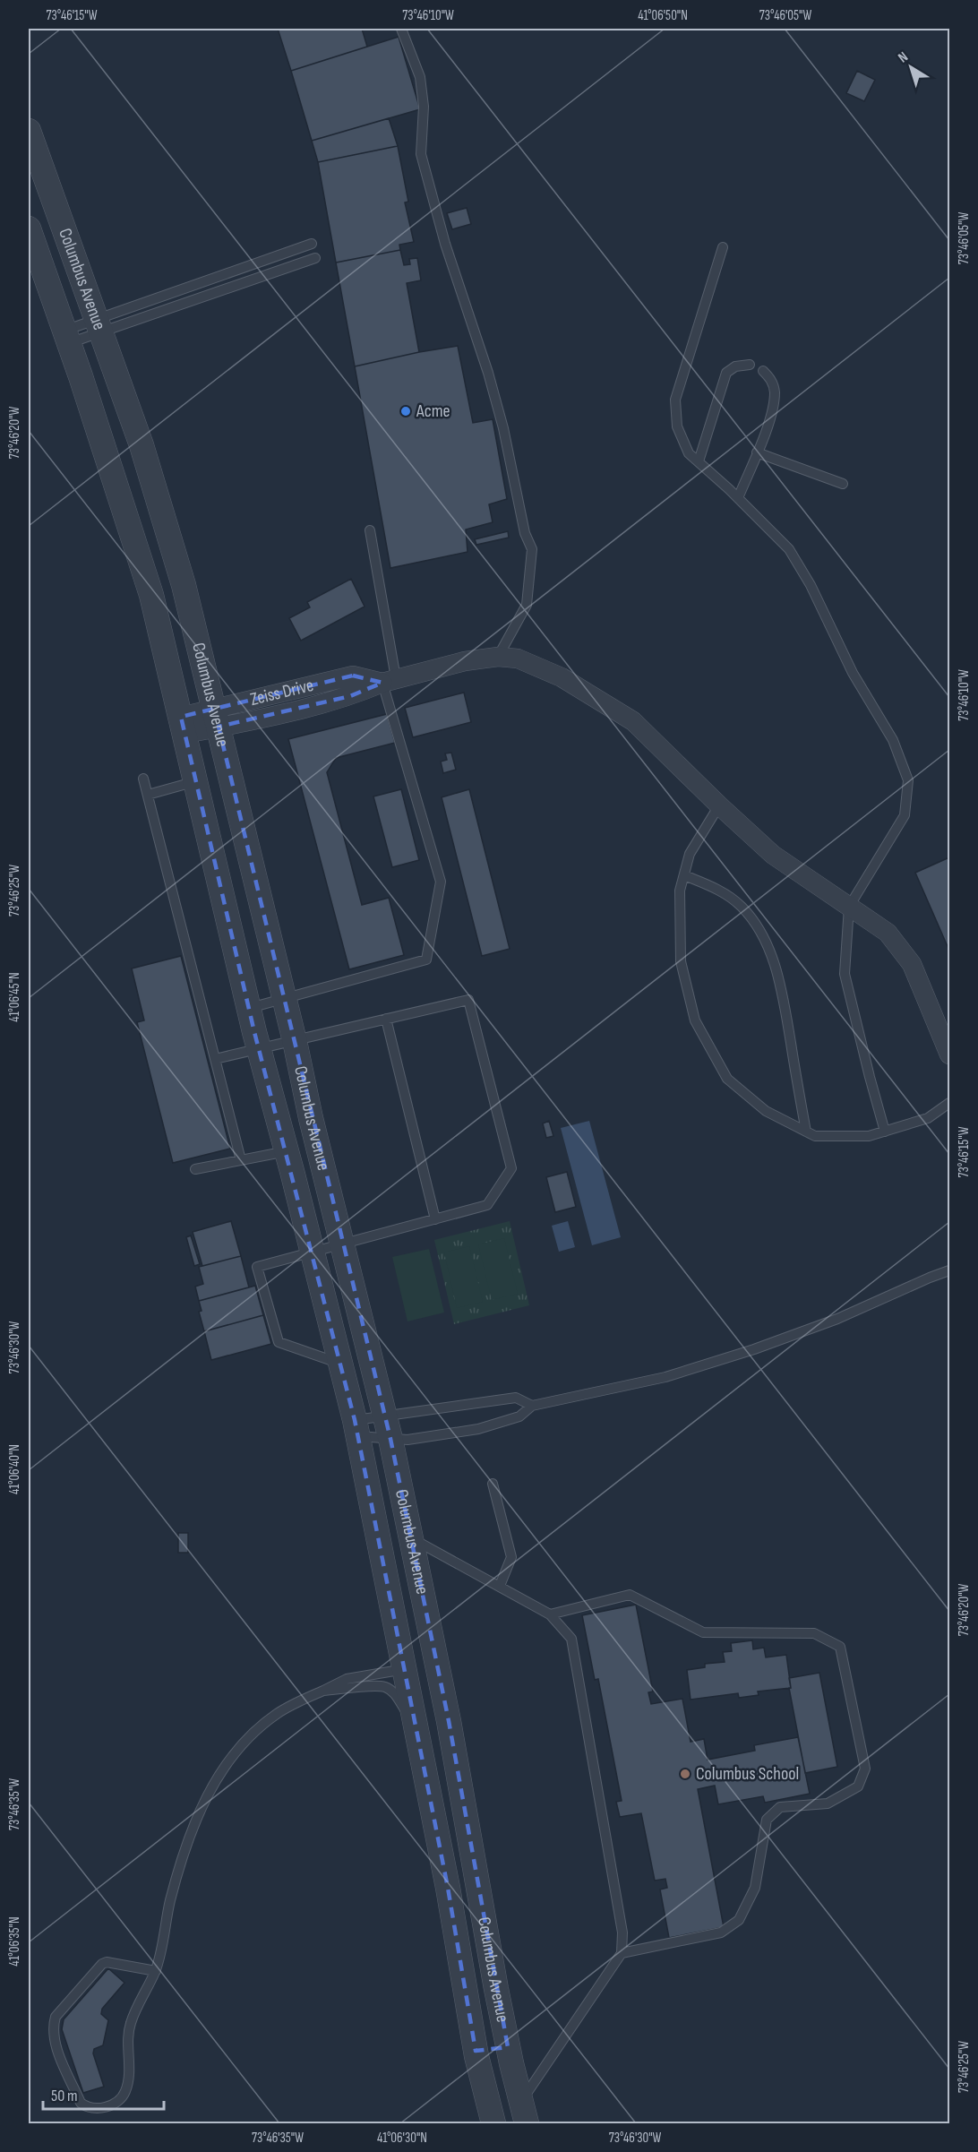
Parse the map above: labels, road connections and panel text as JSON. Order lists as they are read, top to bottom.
{
  "streets": {
    "street": ["Columbus Avenue", "Zeiss Drive"]
  },
  "crossings": [
    ["Columbus Avenue", "Zeiss Drive"]
  ],
  "places": ["Acme", "Columbus School"],
  "scale_bar": "50 m",
  "north": "top left",
  "coordinates": [
    "73°46'15\"W",
    "73°46'10\"W",
    "41°06'50\"N",
    "73°46'05\"W",
    "73°46'20\"W",
    "73°46'25\"W",
    "41°06'45\"N",
    "73°46'30\"W",
    "41°06'40\"N",
    "73°46'35\"W",
    "41°06'35\"N",
    "41°06'30\"N"
  ]
}
